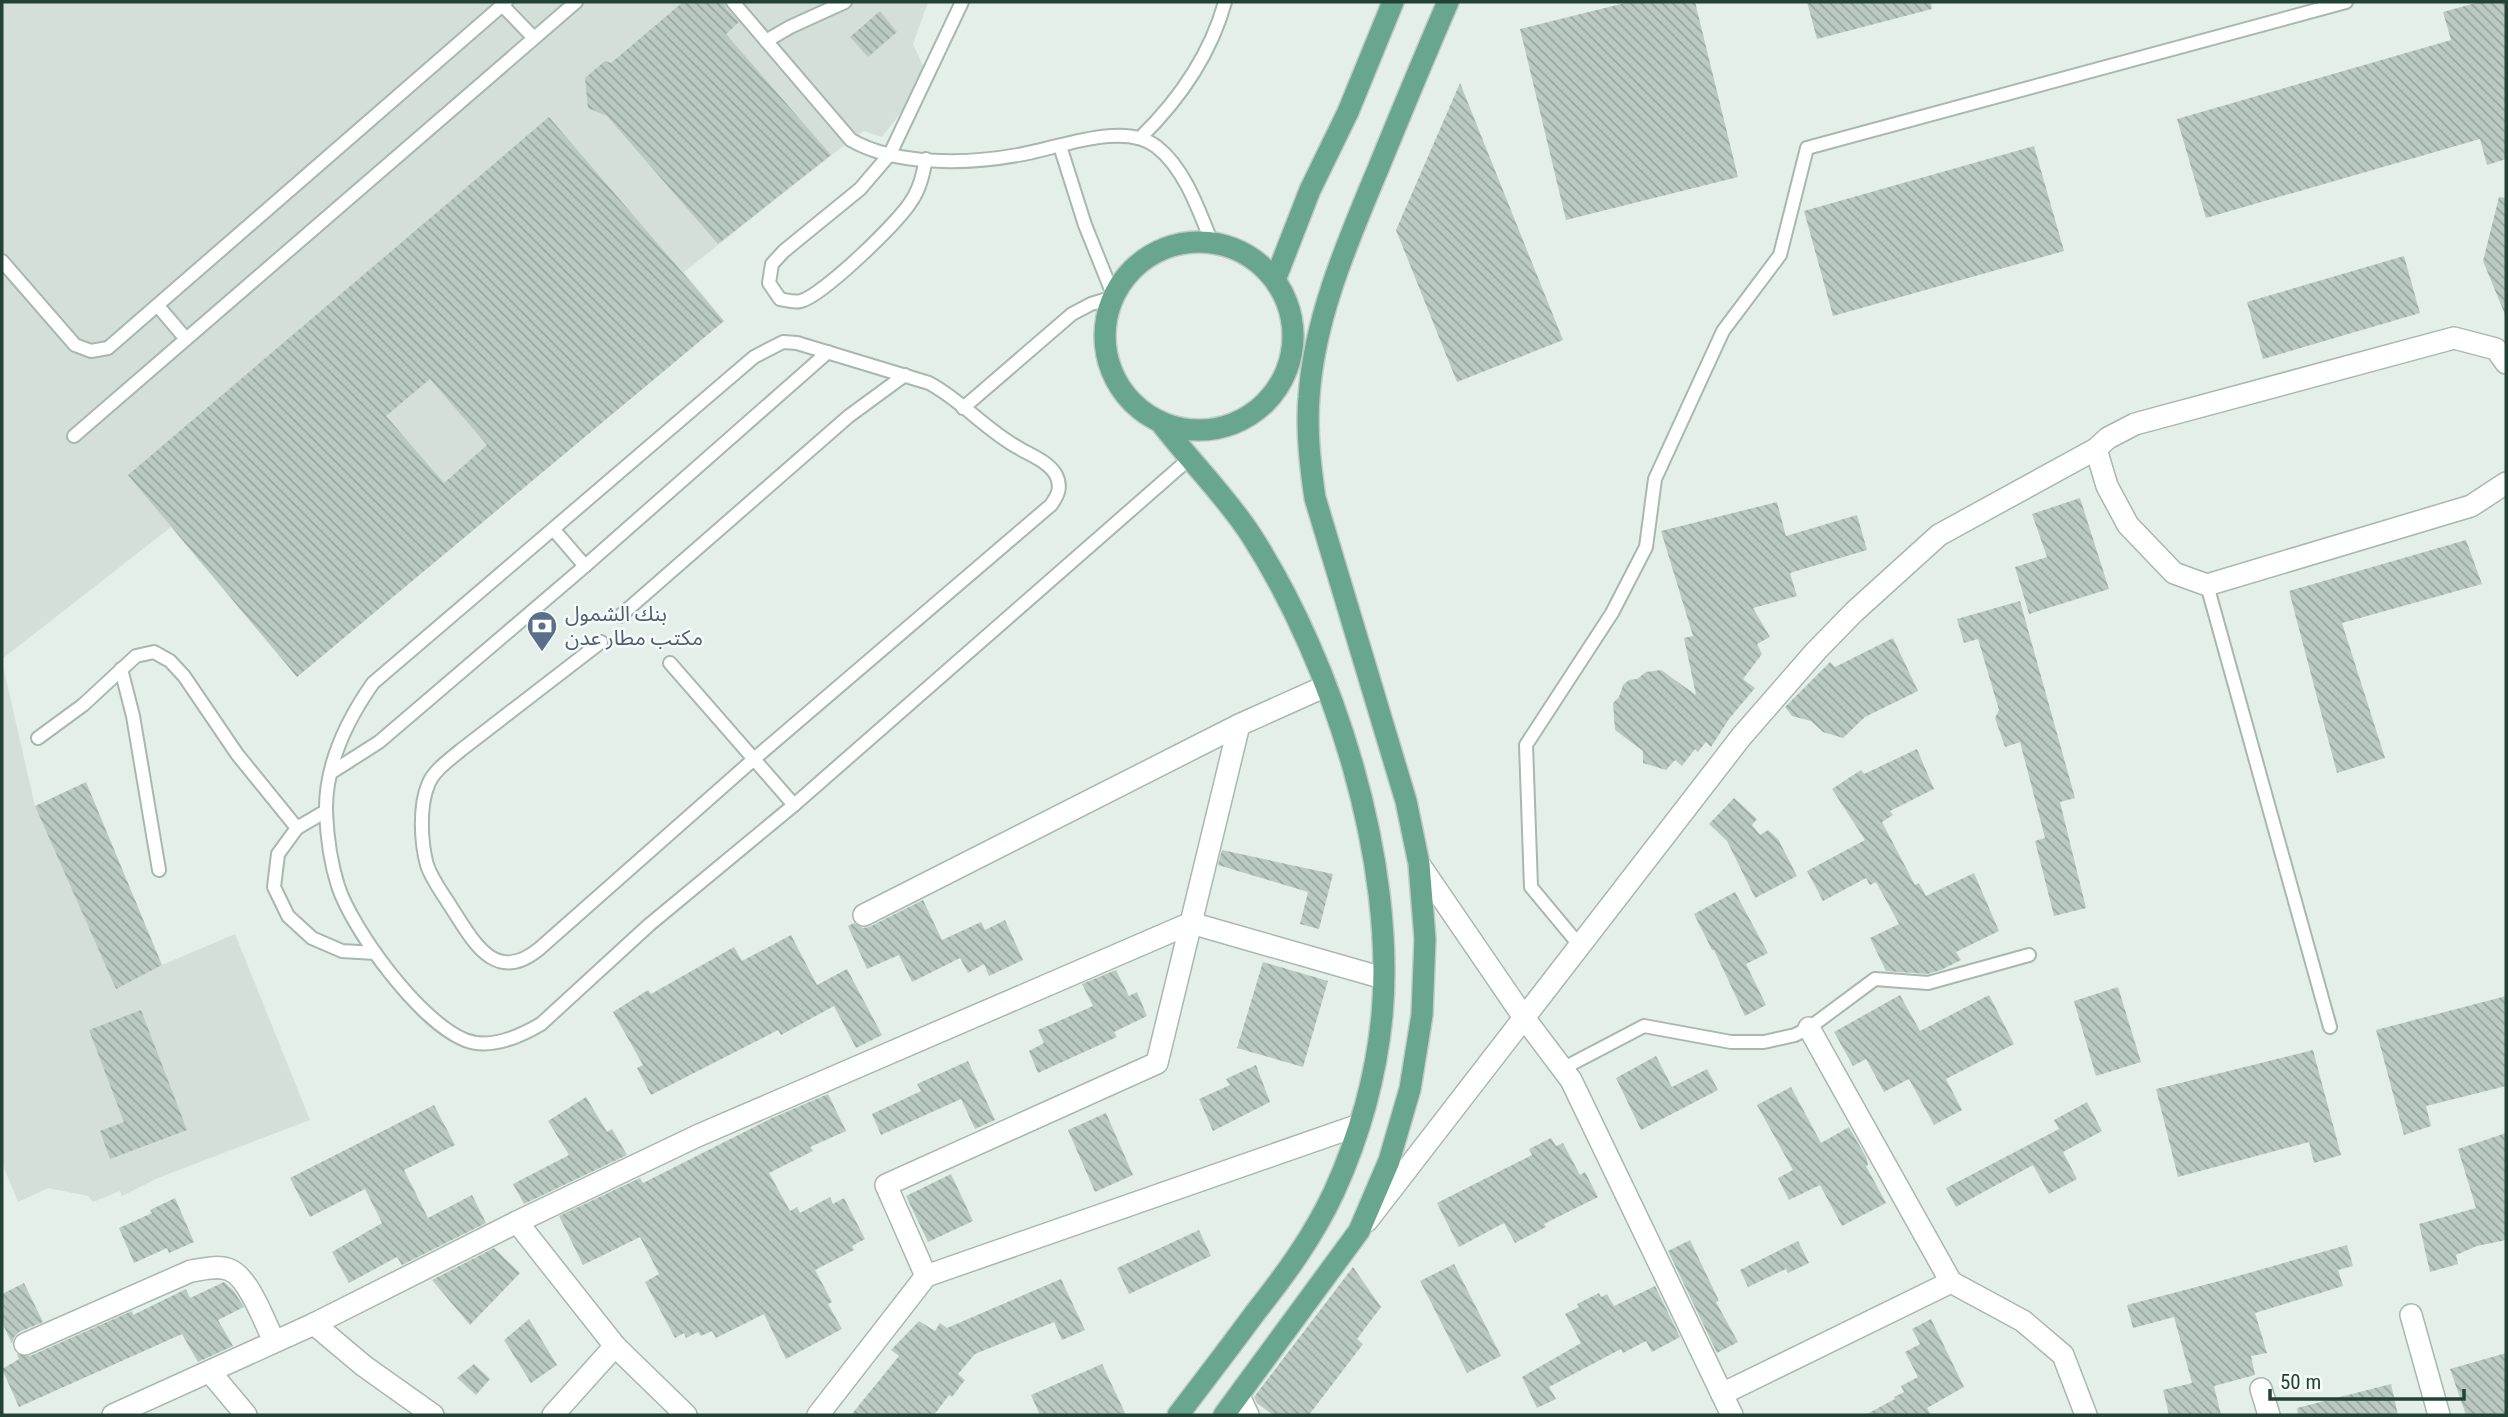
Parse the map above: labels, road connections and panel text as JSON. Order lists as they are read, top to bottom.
{
  "places": {
    "bank": ["بنك الشمول مكتب مطار عدن"]
  },
  "scale_bar": "50 m"
}
